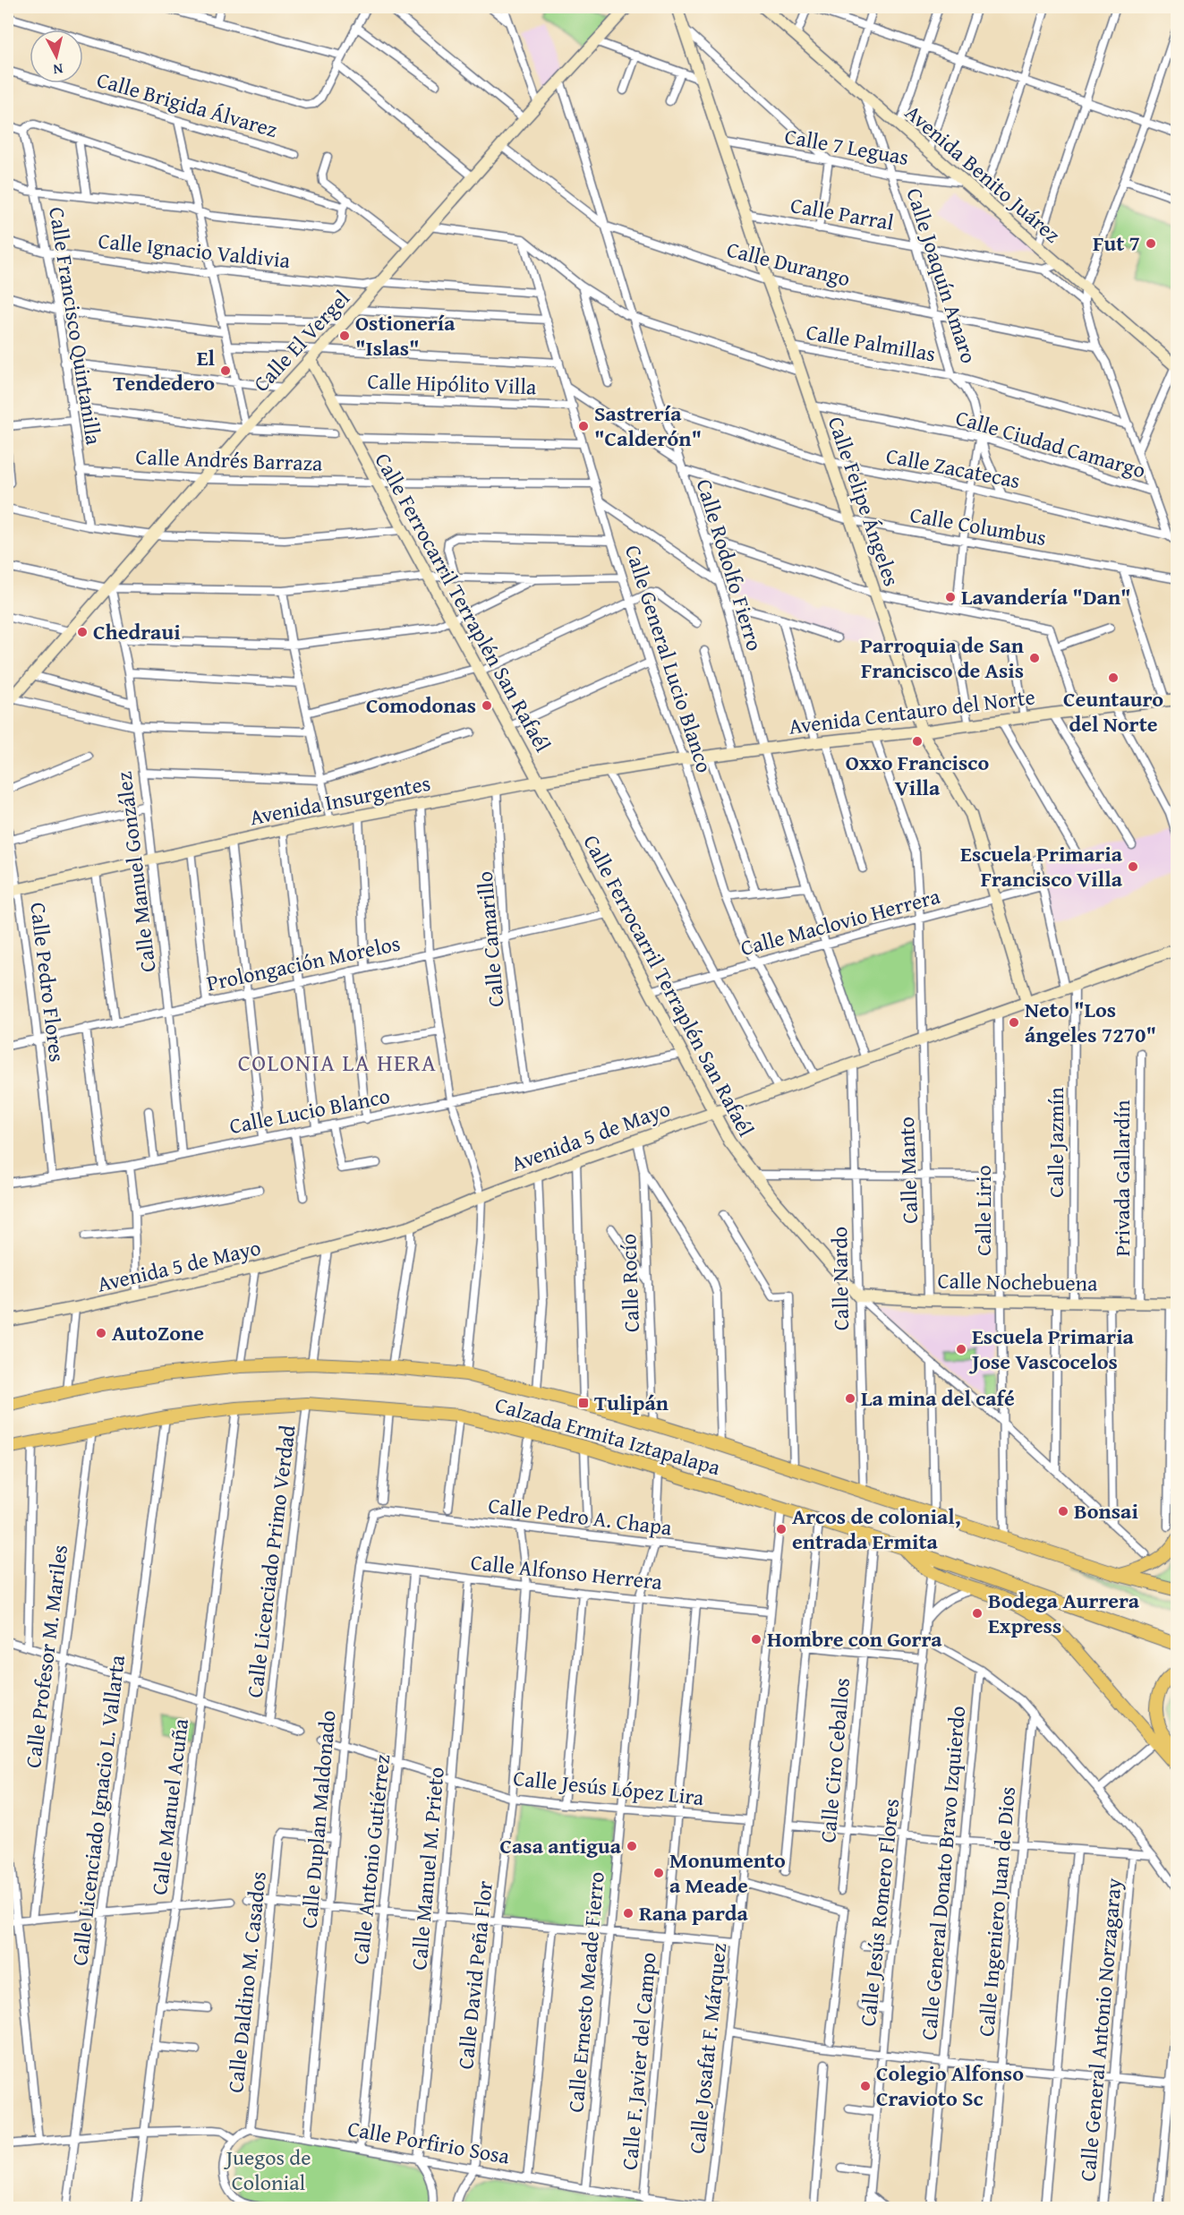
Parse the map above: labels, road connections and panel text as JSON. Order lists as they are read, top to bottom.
{
  "streets": {
    "main road": ["Calzada Ermita Iztapalapa"],
    "street": [
      "Calle Brigida Álvarez",
      "Calle 7 Leguas",
      "Avenida Benito Juárez",
      "Calle Parral",
      "Calle Ignacio Valdivia",
      "Calle Durango",
      "Calle Joaquín Amaro",
      "Calle Francisco Quintanilla",
      "Calle El Vergel",
      "Calle Palmillas",
      "Calle Hipólito Villa",
      "Calle Ciudad Camargo",
      "Calle Andrés Barraza",
      "Calle Zacatecas",
      "Calle Felipe Ángeles",
      "Calle Columbus",
      "Calle Rodolfo Fierro",
      "Calle Ferrocarril Terraplén San Rafaél",
      "Calle General Lucio Blanco",
      "Avenida Centauro del Norte",
      "Avenida Insurgentes",
      "Calle Manuel González",
      "Calle Maclovio Herrera",
      "Calle Camarillo",
      "Prolongación Morelos",
      "Calle Pedro Flores",
      "Calle Lucio Blanco",
      "Avenida 5 de Mayo",
      "Calle Jazmín",
      "Calle Manto",
      "Privada Gallardín",
      "Calle Lirio",
      "Calle Nardo",
      "Calle Nochebuena",
      "Calle Rocío",
      "Calle Pedro A. Chapa",
      "Calle Licenciado Primo Verdad",
      "Calle Alfonso Herrera",
      "Calle Profesor M. Mariles",
      "Calle Ciro Ceballos",
      "Calle Jesús López Lira",
      "Calle Manuel Acuña",
      "Calle Licenciado Ignacio L. Vallarta",
      "Calle Duplan Maldonado",
      "Calle Antonio Gutiérrez",
      "Calle Manuel M. Prieto",
      "Calle General Donato Bravo Izquierdo",
      "Calle Ingeniero Juan de Dios",
      "Calle Jesús Romero Flores",
      "Calle David Peña Flor",
      "Calle Daldino M. Casados",
      "Calle Ernesto Meade Fierro",
      "Calle General Antonio Norzagaray",
      "Calle Josafat F. Márquez",
      "Calle F. Javier del Campo",
      "Calle Porfirio Sosa"
    ]
  },
  "crossings": [
    ["Calle 7 Leguas", "Avenida Benito Juárez"],
    ["Calle 7 Leguas", "Calle Joaquín Amaro"],
    ["Calle 7 Leguas", "Calle Felipe Ángeles"],
    ["Avenida Benito Juárez", "Calle Joaquín Amaro"],
    ["Calle Parral", "Calle Joaquín Amaro"],
    ["Calle Parral", "Calle Felipe Ángeles"],
    ["Calle Ignacio Valdivia", "Calle Francisco Quintanilla"],
    ["Calle Ignacio Valdivia", "Calle El Vergel"],
    ["Calle Ignacio Valdivia", "Calle General Lucio Blanco"],
    ["Calle Durango", "Calle Joaquín Amaro"],
    ["Calle Durango", "Calle El Vergel"],
    ["Calle Durango", "Calle Felipe Ángeles"],
    ["Calle Durango", "Calle Rodolfo Fierro"],
    ["Calle Joaquín Amaro", "Calle Palmillas"],
    ["Calle Joaquín Amaro", "Calle Ciudad Camargo"],
    ["Calle Joaquín Amaro", "Calle Zacatecas"],
    ["Calle Francisco Quintanilla", "Calle Andrés Barraza"],
    ["Calle El Vergel", "Calle Andrés Barraza"],
    ["Calle El Vergel", "Calle Rodolfo Fierro"],
    ["Calle El Vergel", "Calle Ferrocarril Terraplén San Rafaél"],
    ["Calle El Vergel", "Calle Manuel González"],
    ["Calle Palmillas", "Calle Felipe Ángeles"],
    ["Calle Palmillas", "Calle Rodolfo Fierro"],
    ["Calle Palmillas", "Calle General Lucio Blanco"],
    ["Calle Hipólito Villa", "Calle Ferrocarril Terraplén San Rafaél"],
    ["Calle Hipólito Villa", "Calle General Lucio Blanco"],
    ["Calle Ciudad Camargo", "Calle Felipe Ángeles"],
    ["Calle Andrés Barraza", "Calle Ferrocarril Terraplén San Rafaél"],
    ["Calle Andrés Barraza", "Calle General Lucio Blanco"],
    ["Calle Zacatecas", "Calle Felipe Ángeles"],
    ["Calle Zacatecas", "Calle Rodolfo Fierro"],
    ["Calle Felipe Ángeles", "Calle Columbus"],
    ["Calle Felipe Ángeles", "Avenida Centauro del Norte"],
    ["Calle Felipe Ángeles", "Calle Maclovio Herrera"],
    ["Calle Felipe Ángeles", "Avenida 5 de Mayo"],
    ["Calle Columbus", "Calle Rodolfo Fierro"],
    ["Calle Rodolfo Fierro", "Avenida Centauro del Norte"],
    ["Calle Rodolfo Fierro", "Calle Maclovio Herrera"],
    ["Calle Rodolfo Fierro", "Avenida 5 de Mayo"],
    ["Calle Ferrocarril Terraplén San Rafaél", "Avenida Insurgentes"],
    ["Calle Ferrocarril Terraplén San Rafaél", "Calle Maclovio Herrera"],
    ["Calle Ferrocarril Terraplén San Rafaél", "Prolongación Morelos"],
    ["Calle Ferrocarril Terraplén San Rafaél", "Calle Lucio Blanco"],
    ["Calle Ferrocarril Terraplén San Rafaél", "Avenida 5 de Mayo"],
    ["Calle Ferrocarril Terraplén San Rafaél", "Calle Lirio"],
    ["Calle Ferrocarril Terraplén San Rafaél", "Calle Nardo"],
    ["Calle Ferrocarril Terraplén San Rafaél", "Calle Nochebuena"],
    ["Calle General Lucio Blanco", "Avenida Centauro del Norte"],
    ["Calle General Lucio Blanco", "Avenida Insurgentes"],
    ["Calle General Lucio Blanco", "Calle Maclovio Herrera"],
    ["Calle General Lucio Blanco", "Avenida 5 de Mayo"],
    ["Avenida Centauro del Norte", "Avenida Insurgentes"],
    ["Avenida Centauro del Norte", "Calle Manto"],
    ["Avenida Insurgentes", "Calle Manuel González"],
    ["Avenida Insurgentes", "Calle Camarillo"],
    ["Avenida Insurgentes", "Calle Pedro Flores"],
    ["Calle Manuel González", "Prolongación Morelos"],
    ["Calle Manuel González", "Calle Lucio Blanco"],
    ["Calle Maclovio Herrera", "Calle Jazmín"],
    ["Calle Maclovio Herrera", "Calle Manto"],
    ["Calle Camarillo", "Prolongación Morelos"],
    ["Calle Camarillo", "Calle Lucio Blanco"],
    ["Prolongación Morelos", "Calle Pedro Flores"],
    ["Calle Pedro Flores", "Calle Lucio Blanco"],
    ["Avenida 5 de Mayo", "Calle Jazmín"],
    ["Avenida 5 de Mayo", "Calle Manto"],
    ["Avenida 5 de Mayo", "Calle Lirio"],
    ["Avenida 5 de Mayo", "Calle Nardo"],
    ["Avenida 5 de Mayo", "Calle Rocío"],
    ["Calle Jazmín", "Calle Nochebuena"],
    ["Calle Manto", "Calle Nochebuena"],
    ["Privada Gallardín", "Calle Nochebuena"],
    ["Calle Lirio", "Calle Nochebuena"],
    ["Calle Lirio", "Calzada Ermita Iztapalapa"],
    ["Calle Nardo", "Calle Nochebuena"],
    ["Calle Nardo", "Calzada Ermita Iztapalapa"],
    ["Calle Rocío", "Calzada Ermita Iztapalapa"],
    ["Calzada Ermita Iztapalapa", "Calle Licenciado Primo Verdad"],
    ["Calzada Ermita Iztapalapa", "Calle Profesor M. Mariles"],
    ["Calzada Ermita Iztapalapa", "Calle Ciro Ceballos"],
    ["Calzada Ermita Iztapalapa", "Calle Manuel Acuña"],
    ["Calzada Ermita Iztapalapa", "Calle Licenciado Ignacio L. Vallarta"],
    ["Calzada Ermita Iztapalapa", "Calle Jesús Romero Flores"],
    ["Calzada Ermita Iztapalapa", "Calle Josafat F. Márquez"],
    ["Calle Pedro A. Chapa", "Calle Duplan Maldonado"],
    ["Calle Pedro A. Chapa", "Calle David Peña Flor"],
    ["Calle Pedro A. Chapa", "Calle Ernesto Meade Fierro"],
    ["Calle Pedro A. Chapa", "Calle Josafat F. Márquez"],
    ["Calle Alfonso Herrera", "Calle Duplan Maldonado"],
    ["Calle Alfonso Herrera", "Calle Antonio Gutiérrez"],
    ["Calle Alfonso Herrera", "Calle Manuel M. Prieto"],
    ["Calle Alfonso Herrera", "Calle David Peña Flor"],
    ["Calle Alfonso Herrera", "Calle Ernesto Meade Fierro"],
    ["Calle Alfonso Herrera", "Calle Josafat F. Márquez"],
    ["Calle Alfonso Herrera", "Calle F. Javier del Campo"],
    ["Calle Jesús López Lira", "Calle Duplan Maldonado"],
    ["Calle Jesús López Lira", "Calle Antonio Gutiérrez"],
    ["Calle Jesús López Lira", "Calle Manuel M. Prieto"],
    ["Calle Jesús López Lira", "Calle David Peña Flor"],
    ["Calle Jesús López Lira", "Calle Ernesto Meade Fierro"],
    ["Calle Jesús López Lira", "Calle Josafat F. Márquez"],
    ["Calle Jesús López Lira", "Calle F. Javier del Campo"],
    ["Calle Duplan Maldonado", "Calle Daldino M. Casados"],
    ["Calle Duplan Maldonado", "Calle Porfirio Sosa"],
    ["Calle Antonio Gutiérrez", "Calle Porfirio Sosa"],
    ["Calle Manuel M. Prieto", "Calle Porfirio Sosa"],
    ["Calle David Peña Flor", "Calle Porfirio Sosa"],
    ["Calle Daldino M. Casados", "Calle Porfirio Sosa"],
    ["Calle Ernesto Meade Fierro", "Calle Porfirio Sosa"],
    ["Calle Josafat F. Márquez", "Calle Porfirio Sosa"],
    ["Calle F. Javier del Campo", "Calle Porfirio Sosa"]
  ],
  "districts": ["COLONIA LA HERA"],
  "parks": ["Juegos de Colonial"],
  "places": {
    "other": [
      "Fut 7",
      "Ostionería \"Islas\"",
      "El Tendedero",
      "Sastrería \"Calderón\"",
      "Lavandería \"Dan\"",
      "Chedraui",
      "Parroquia de San Francisco de Asis",
      "Ceuntauro del Norte",
      "Comodonas",
      "Oxxo Francisco Villa",
      "Escuela Primaria Francisco Villa",
      "Neto \"Los ángeles 7270\"",
      "AutoZone",
      "Escuela Primaria Jose Vascocelos",
      "La mina del café",
      "Bonsai",
      "Arcos de colonial, entrada Ermita",
      "Bodega Aurrera Express",
      "Hombre con Gorra",
      "Casa antigua",
      "Monumento a Meade",
      "Rana parda",
      "Colegio Alfonso Cravioto Sc"
    ],
    "transit": ["Tulipán"]
  },
  "north": "bottom"
}
